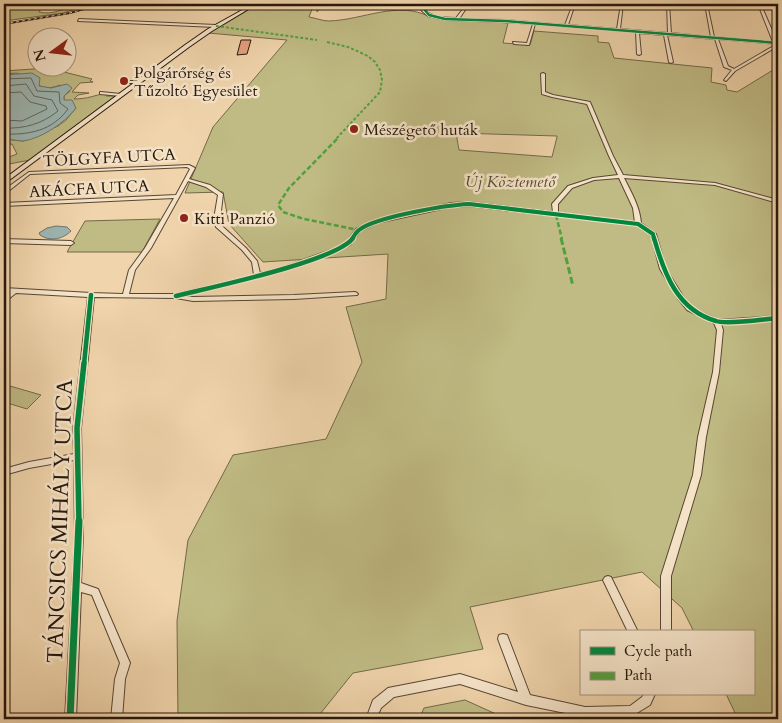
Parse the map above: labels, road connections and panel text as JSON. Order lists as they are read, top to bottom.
{
  "streets": {
    "street": ["TÖLGYFA UTCA", "AKÁCFA UTCA", "TÁNCSICS MIHÁLY UTCA"]
  },
  "parks": ["Új Köztemető"],
  "places": ["Polgárőrség és Tűzoltó Egyesület", "Mészégető huták", "Kitti Panzió"],
  "legend": ["Cycle path", "Path"],
  "north": "left"
}
